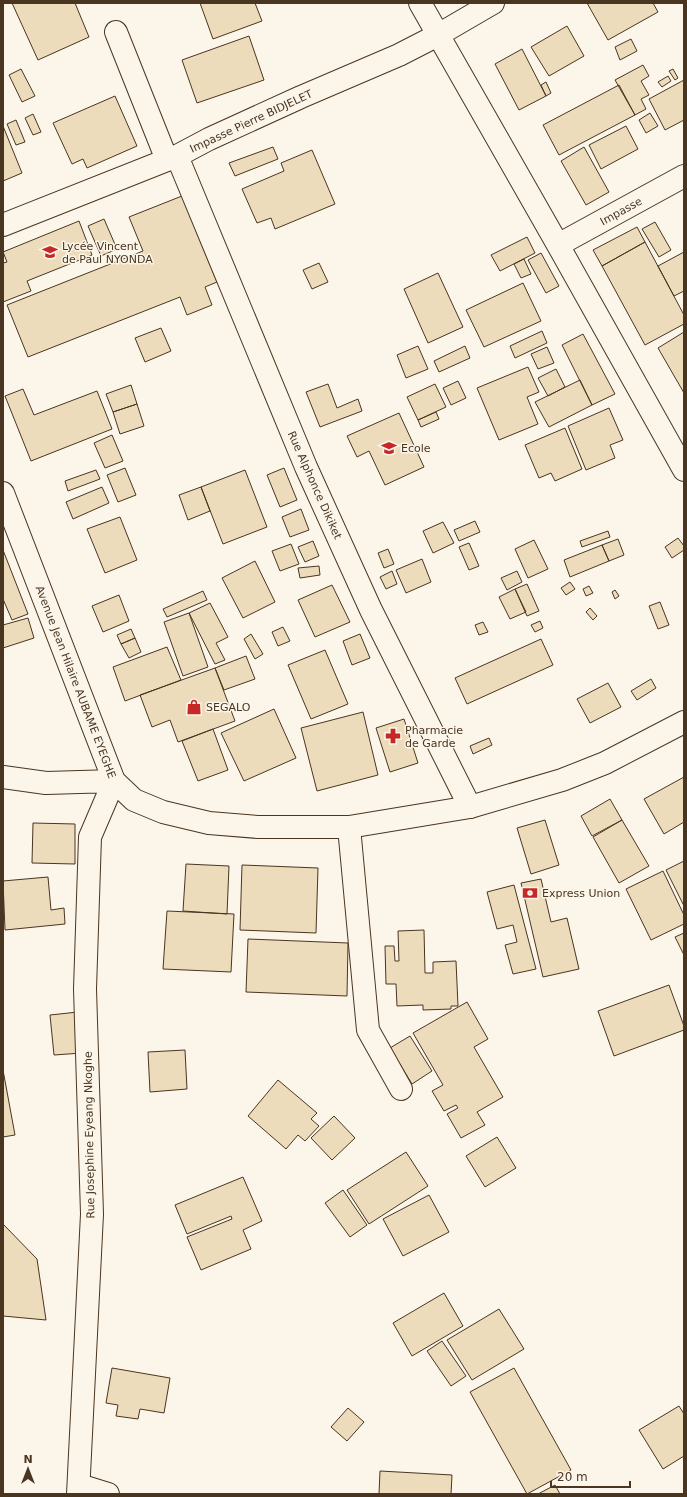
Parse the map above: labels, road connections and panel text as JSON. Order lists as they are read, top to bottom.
{
  "streets": {
    "street": [
      "Impasse Pierre BIDJELET",
      "Impasse",
      "Rue Alphonce Dikiket",
      "Avenue Jean Hilaire AUBAME EYEGHE",
      "Rue Josephine Eyeang Nkoghe"
    ]
  },
  "crossings": [
    ["Impasse Pierre BIDJELET", "Rue Alphonce Dikiket"],
    ["Rue Alphonce Dikiket", "Avenue Jean Hilaire AUBAME EYEGHE"],
    ["Avenue Jean Hilaire AUBAME EYEGHE", "Rue Josephine Eyeang Nkoghe"]
  ],
  "places": {
    "school or university": ["Lycée Vincent de Paul NYONDA", "Ecole"],
    "shop": ["SEGALO"],
    "pharmacy": ["Pharmacie de Garde"],
    "bank": ["Express Union"]
  },
  "scale_bar": "20 m",
  "north": "top"
}
